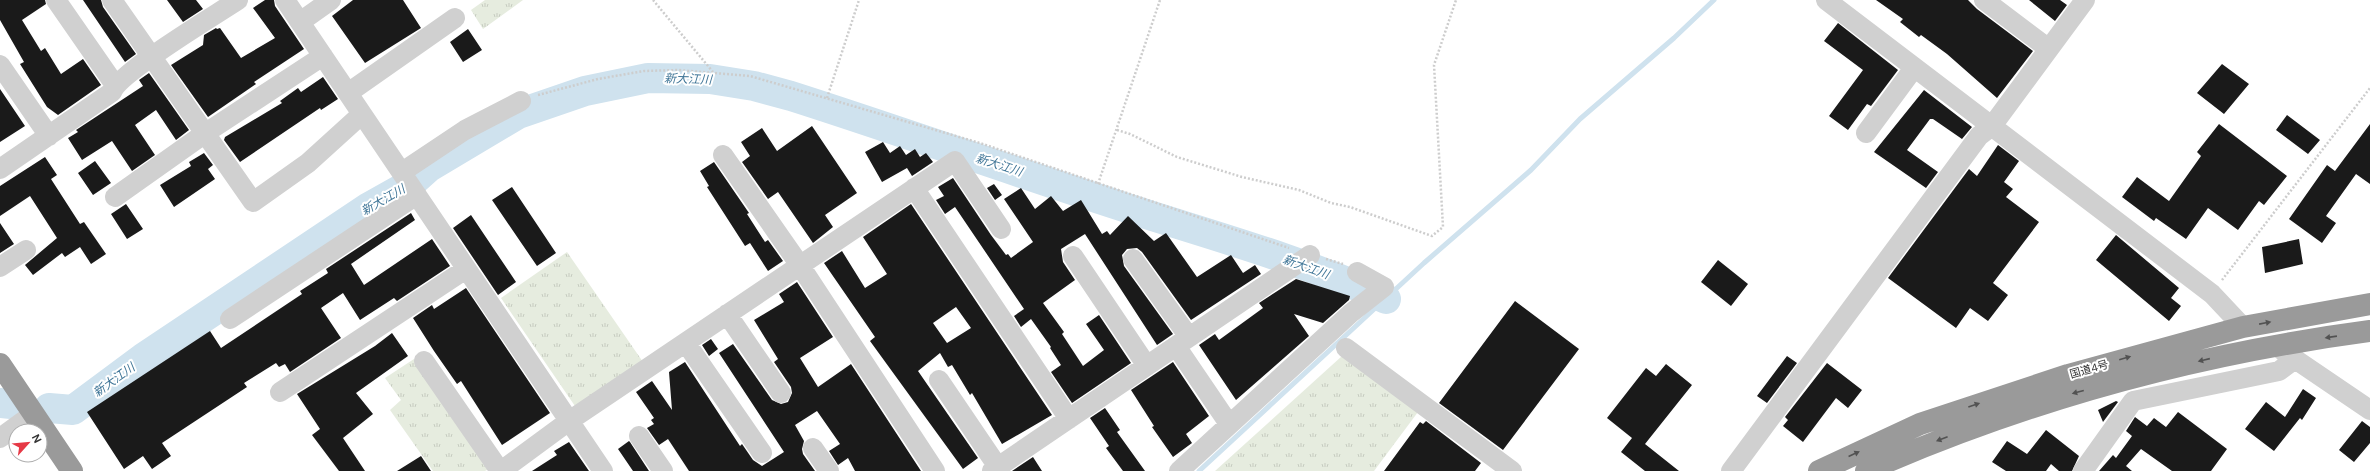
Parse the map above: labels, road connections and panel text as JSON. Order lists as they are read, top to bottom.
{
  "streets": {
    "highway": ["国道4号"]
  },
  "water": ["新大江川"],
  "north": "top right"
}
